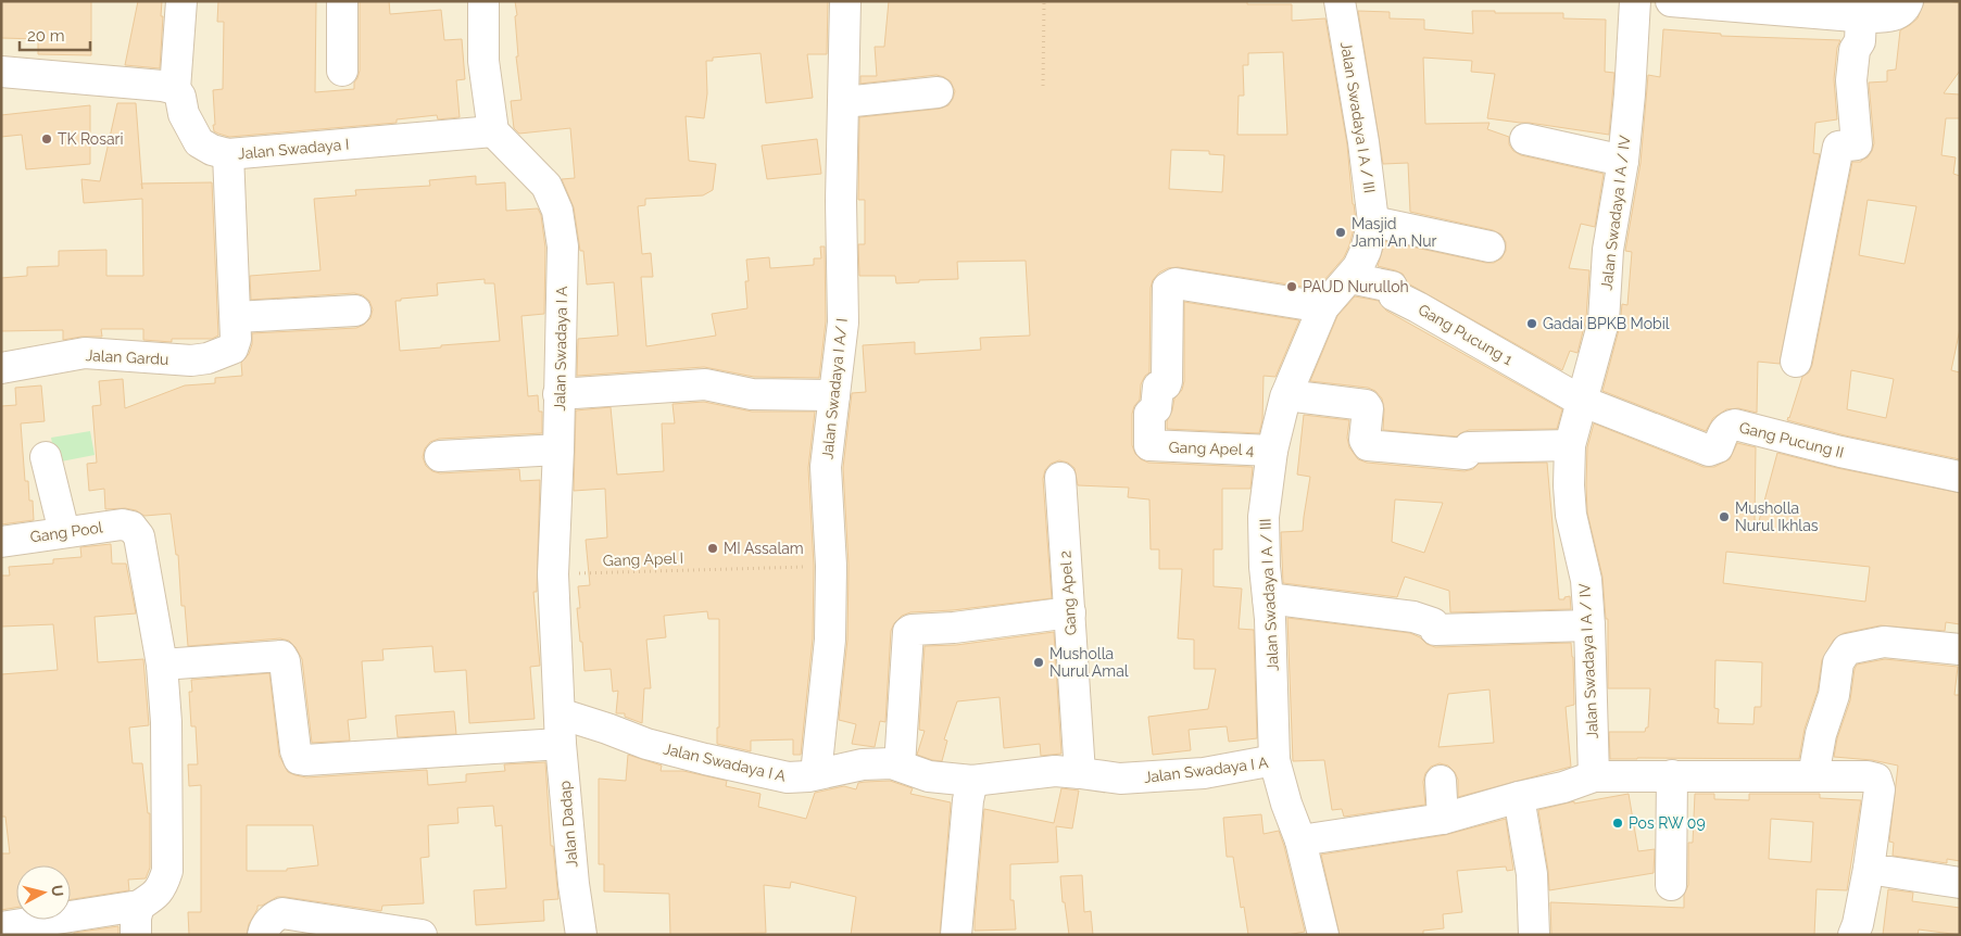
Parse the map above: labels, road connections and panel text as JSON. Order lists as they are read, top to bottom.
{
  "streets": {
    "street": [
      "Jalan Swadaya I A / III",
      "Jalan Swadaya I",
      "Jalan Swadaya I A / IV",
      "Gang Pucung 1",
      "Jalan Swadaya I A",
      "Jalan Gardu",
      "Jalan Swadaya I A/ I",
      "Gang Pucung II",
      "Gang Apel 4",
      "Gang Pool",
      "Gang Apel 2",
      "Jalan Dadap"
    ],
    "path": ["Gang Apel I"]
  },
  "crossings": [
    ["Jalan Swadaya I A / III", "Gang Pucung 1"],
    ["Jalan Swadaya I A / III", "Jalan Swadaya I A"],
    ["Jalan Swadaya I A / III", "Gang Apel 4"],
    ["Jalan Swadaya I", "Jalan Swadaya I A"],
    ["Jalan Swadaya I A / IV", "Gang Pucung 1"],
    ["Jalan Swadaya I A / IV", "Gang Pucung II"],
    ["Gang Pucung 1", "Gang Pucung II"],
    ["Jalan Swadaya I A", "Jalan Swadaya I A/ I"],
    ["Jalan Swadaya I A", "Gang Apel I"],
    ["Jalan Swadaya I A", "Gang Apel 2"],
    ["Jalan Swadaya I A", "Jalan Dadap"],
    ["Jalan Swadaya I A/ I", "Gang Apel I"]
  ],
  "places": [
    "TK Rosari",
    "Masjid Jami An Nur",
    "PAUD Nurulloh",
    "Gadai BPKB Mobil",
    "Musholla Nurul Ikhlas",
    "MI Assalam",
    "Musholla Nurul Amal",
    "Pos RW 09"
  ],
  "scale_bar": "20 m",
  "north": "right"
}
